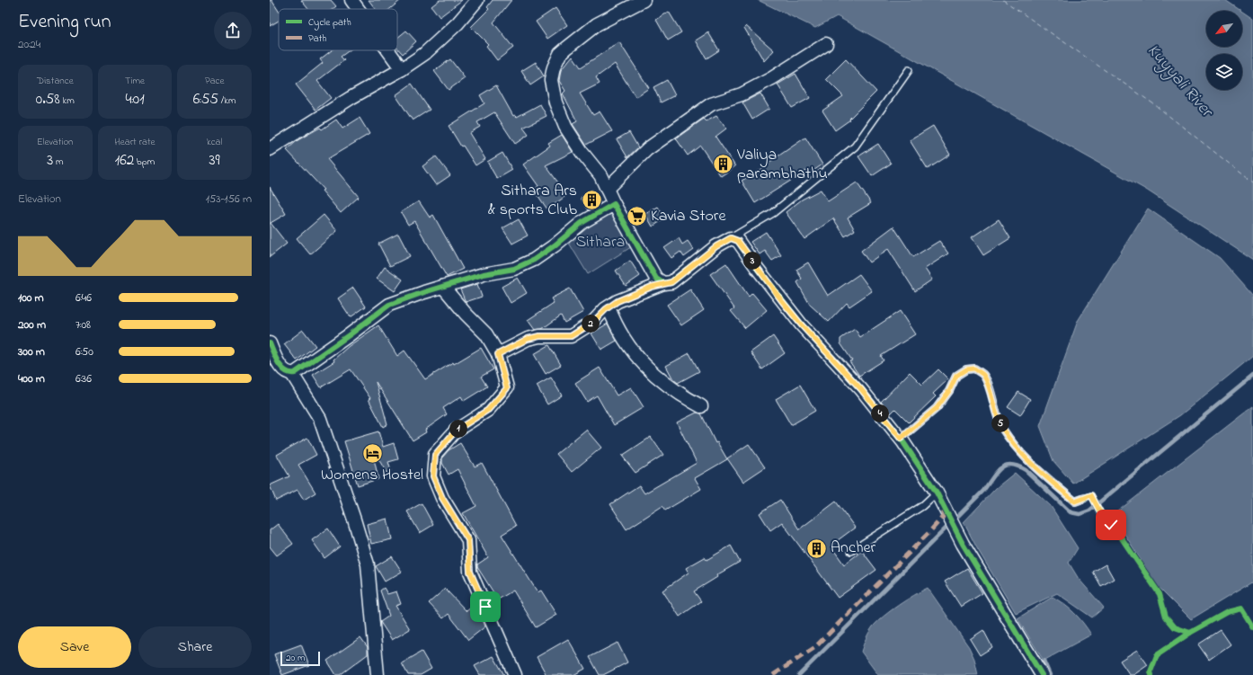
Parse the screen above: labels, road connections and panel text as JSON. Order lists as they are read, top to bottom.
{
  "water": ["Kuyyali River"],
  "parks": ["Sithara"],
  "places": {
    "building": ["Valiya parambhathu", "Sithara Ars & sports Club", "Ancher"],
    "supermarket": ["Kavia Store"],
    "hotel": ["Womens Hostel"]
  },
  "legend": ["Cycle path", "Path"],
  "scale_bar": "20 m",
  "north": "bottom left",
  "page": {
    "heading": ["Evening run", "20:24"],
    "stats": [
      ["Distance", "0.58 km"],
      ["Time", "4:01"],
      ["Pace", "6:55 /km"],
      ["Elevation", "3 m"],
      ["Heart rate", "162 bpm"],
      ["kcal", "39"]
    ],
    "chart": ["Elevation", "153–156 m"],
    "pins": [
      "3",
      "2",
      "4",
      "5",
      "1"
    ],
    "list": [
      {
        "name": "100 m",
        "note": "6:46"
      },
      {
        "name": "200 m",
        "note": "7:08"
      },
      {
        "name": "300 m",
        "note": "6:50"
      },
      {
        "name": "400 m",
        "note": "6:36"
      }
    ],
    "buttons": ["Save", "Share"],
    "scale": "20 m"
  }
}
